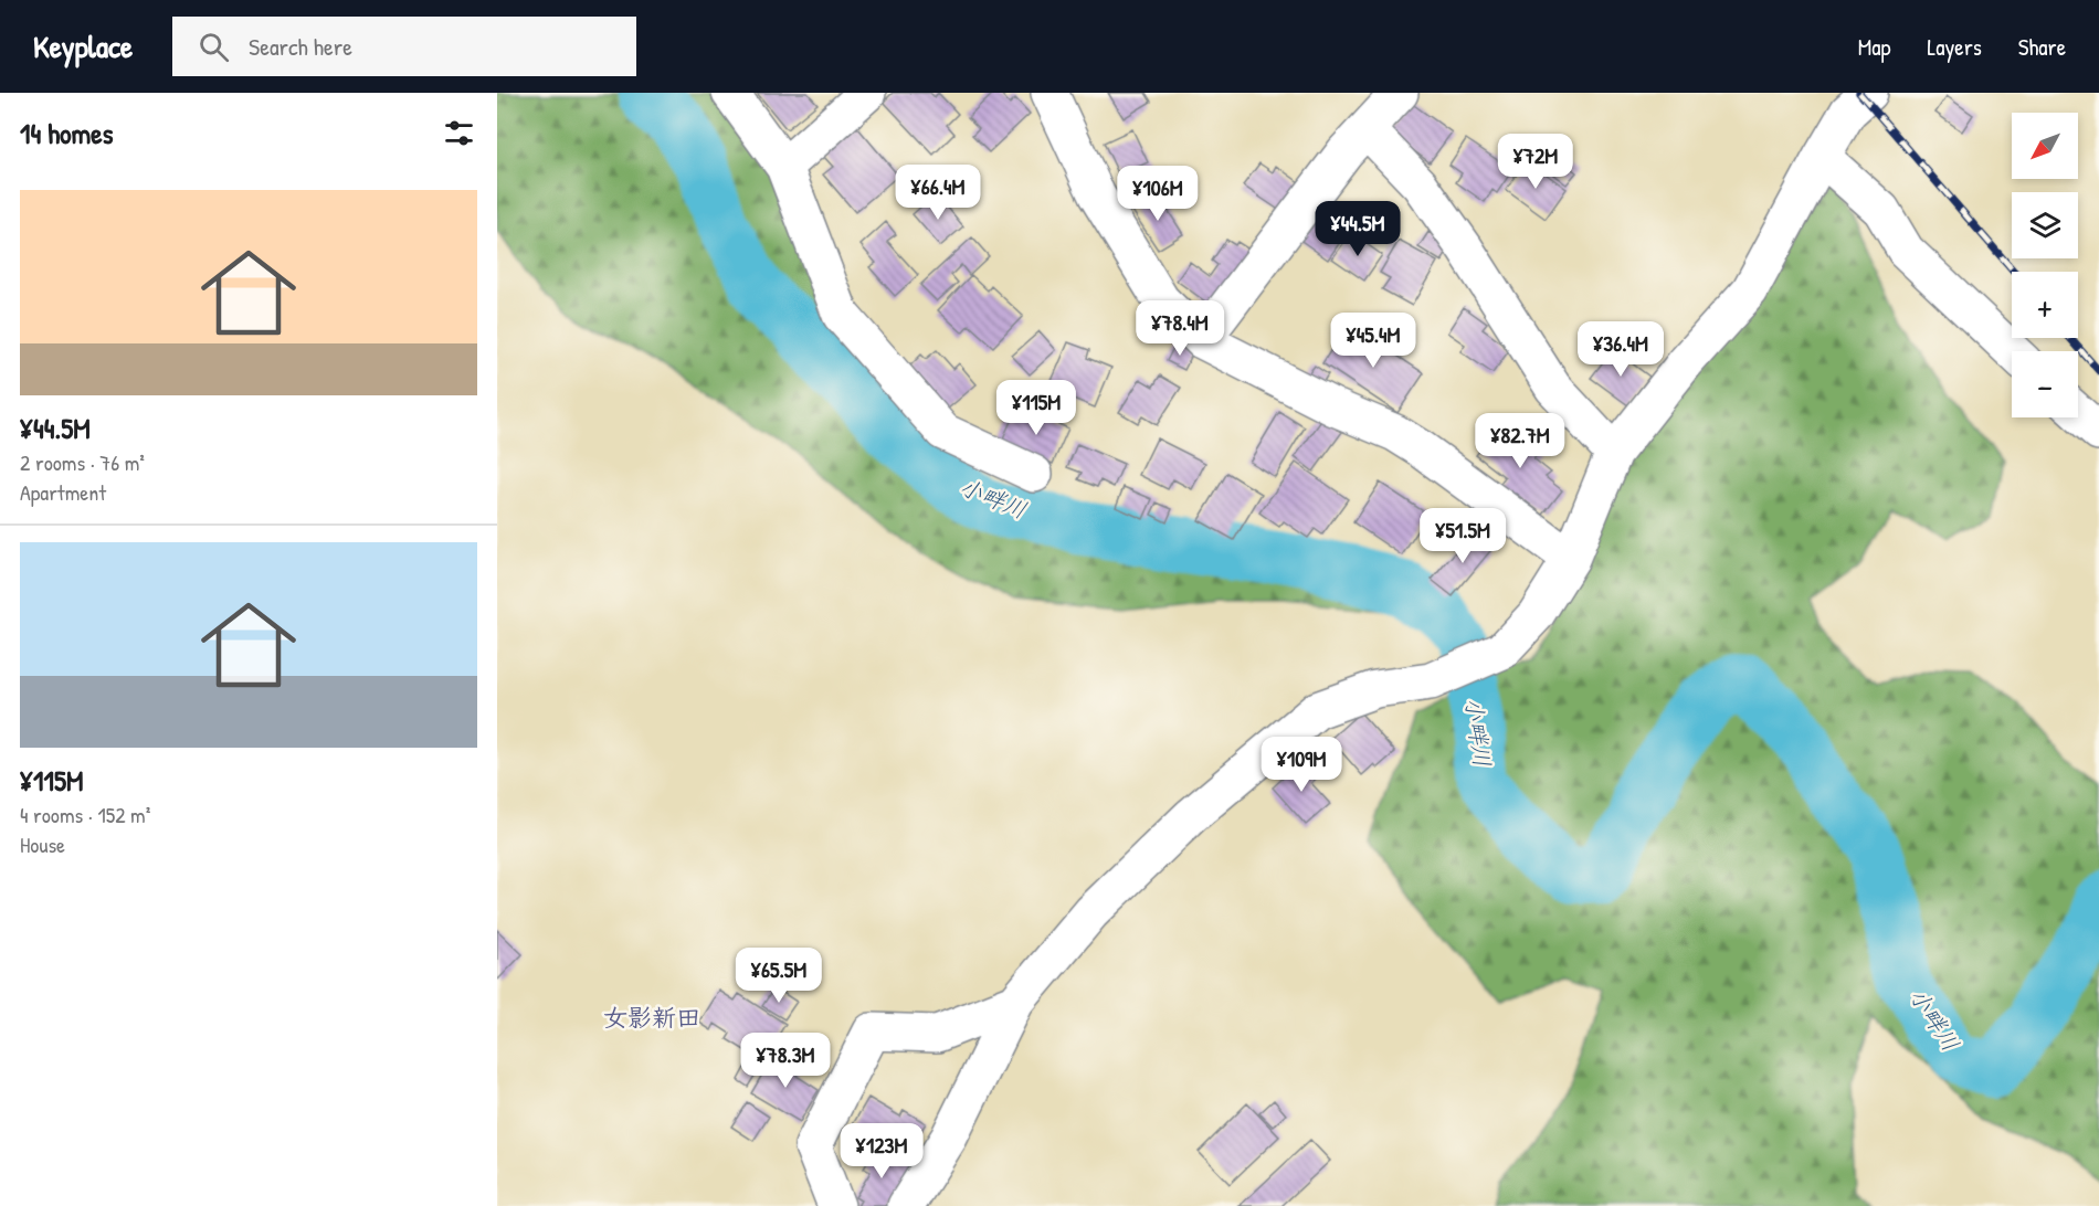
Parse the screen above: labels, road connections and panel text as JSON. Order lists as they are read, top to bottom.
{
  "districts": ["女影新田"],
  "water": ["小畔川"],
  "north": "bottom left",
  "page": {
    "header": "Keyplace",
    "search": "Search here",
    "nav": ["Map", "Layers", "Share"],
    "heading": "14 homes",
    "map_buttons": ["+", "−"],
    "price": [
      "¥72M",
      "¥66.4M",
      "¥106M",
      "¥44.5M",
      "¥78.4M",
      "¥45.4M",
      "¥36.4M",
      "¥115M",
      "¥82.7M",
      "¥51.5M",
      "¥109M",
      "¥65.5M",
      "¥78.3M",
      "¥123M"
    ],
    "list": [
      {
        "name": "¥44.5M",
        "note": "2 rooms · 76 m² · Apartment"
      },
      {
        "name": "¥115M",
        "note": "4 rooms · 152 m² · House"
      }
    ]
  }
}
